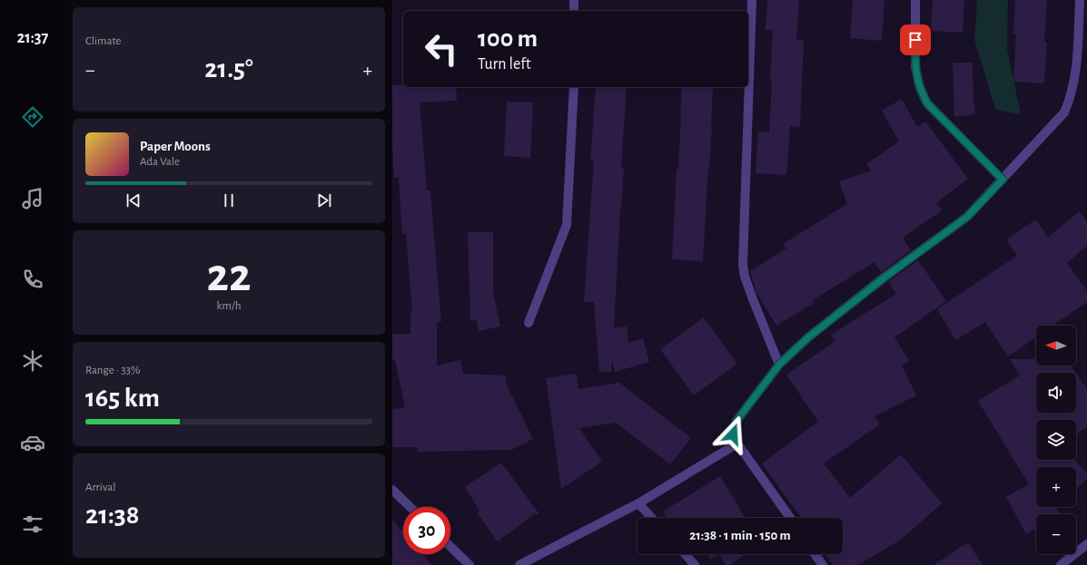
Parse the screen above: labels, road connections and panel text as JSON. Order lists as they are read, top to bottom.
{
  "north": "left",
  "page": {
    "tabs": "21:37",
    "tile": [
      "Climate",
      ["22", "km/h"],
      ["Range · 33%", "165 km"],
      ["Arrival", "21:38"]
    ],
    "turn": ["100 m", "Turn left"],
    "heat": ["−", "21.5°", "+"],
    "song": ["Paper Moons", "Ada Vale"],
    "map_buttons": ["+", "−"],
    "limit": "30",
    "trip": "21:38 · 1 min · 150 m"
  }
}
